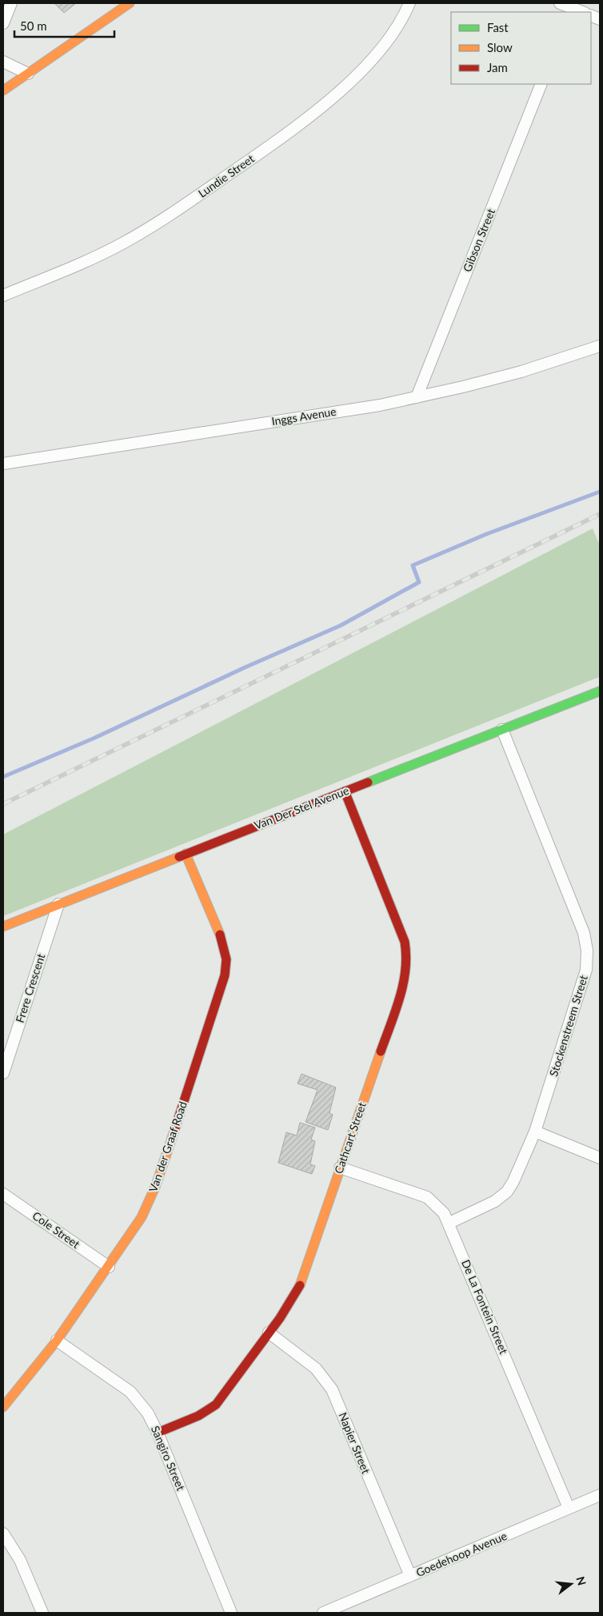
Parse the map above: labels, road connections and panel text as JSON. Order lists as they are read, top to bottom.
{
  "streets": {
    "street": [
      "Lundie Street",
      "Gibson Street",
      "Inggs Avenue",
      "Van Der Stel Avenue",
      "Frere Crescent",
      "Stockenstreem Street",
      "Cathcart Street",
      "Van der Graaf Road",
      "Cole Street",
      "De La Fontein Street",
      "Napier Street",
      "Sangiro Street",
      "Goedehoop Avenue"
    ]
  },
  "crossings": [
    ["Gibson Street", "Inggs Avenue"],
    ["Van Der Stel Avenue", "Frere Crescent"],
    ["Van Der Stel Avenue", "Stockenstreem Street"],
    ["Van Der Stel Avenue", "Cathcart Street"],
    ["Van Der Stel Avenue", "Van der Graaf Road"],
    ["Stockenstreem Street", "De La Fontein Street"],
    ["Cathcart Street", "De La Fontein Street"],
    ["Cathcart Street", "Napier Street"],
    ["Cathcart Street", "Sangiro Street"],
    ["Van der Graaf Road", "Cole Street"],
    ["Van der Graaf Road", "Sangiro Street"],
    ["De La Fontein Street", "Goedehoop Avenue"],
    ["Napier Street", "Goedehoop Avenue"]
  ],
  "legend": ["Fast", "Slow", "Jam"],
  "scale_bar": "50 m",
  "north": "right"
}
